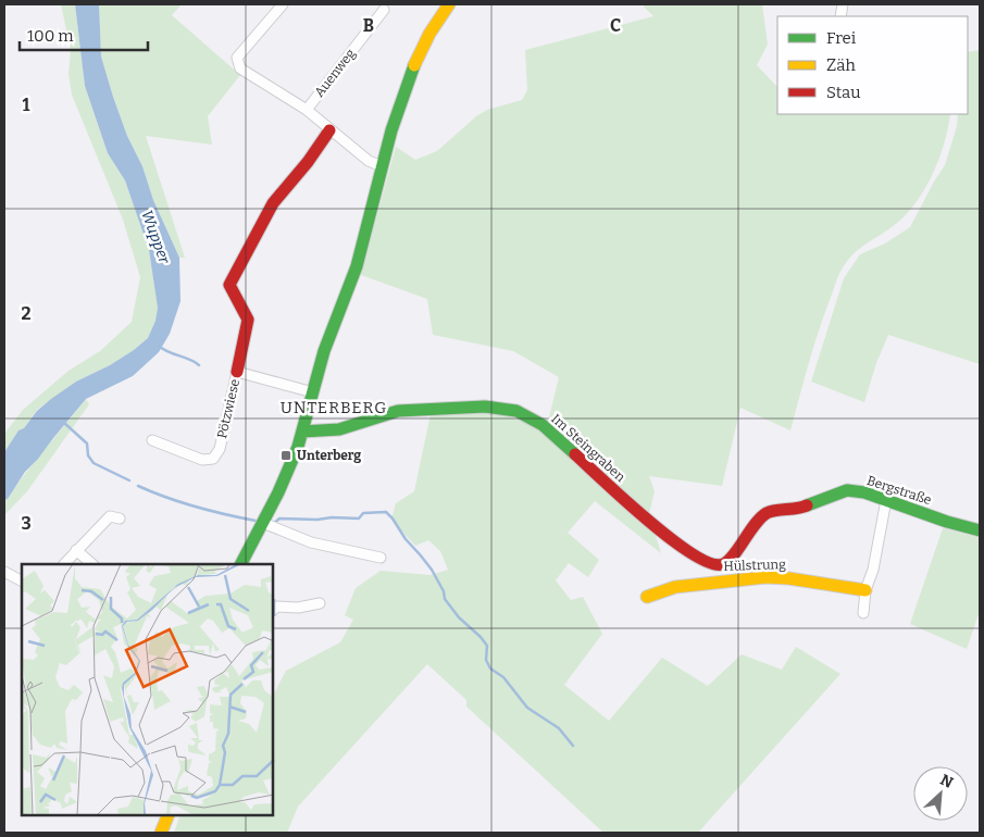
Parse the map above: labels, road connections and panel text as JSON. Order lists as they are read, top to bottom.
{
  "streets": {
    "street": [
      "Auenweg",
      "Pötzwiese",
      "Im Steingraben",
      "Bergstraße",
      "Hülstrung"
    ]
  },
  "crossings": [
    ["Im Steingraben", "Bergstraße"]
  ],
  "districts": ["UNTERBERG"],
  "water": ["Wupper"],
  "places": {
    "transit": ["Unterberg"]
  },
  "legend": ["Frei", "Zäh", "Stau"],
  "scale_bar": "100 m",
  "north": "top right",
  "grid": {
    "columns": ["B", "C"],
    "rows": ["1", "2", "3"]
  }
}
